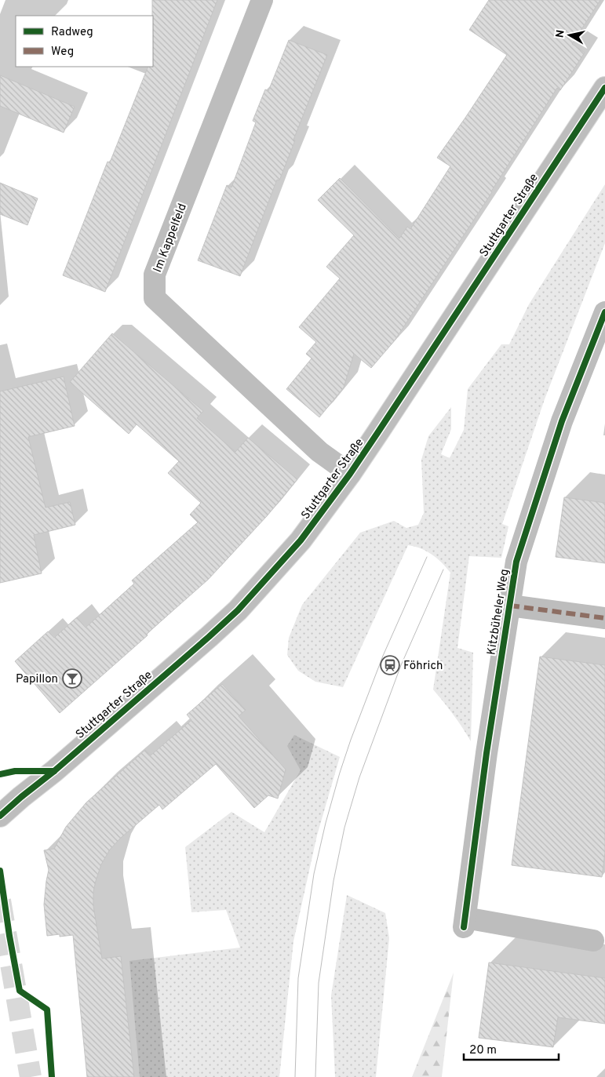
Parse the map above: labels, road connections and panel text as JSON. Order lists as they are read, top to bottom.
{
  "streets": {
    "street": ["Stuttgarter Straße", "Im Kappelfeld", "Kitzbüheler Weg"]
  },
  "crossings": [
    ["Stuttgarter Straße", "Im Kappelfeld"]
  ],
  "places": {
    "station": ["Föhrich"],
    "bar": ["Papillon"]
  },
  "legend": ["Radweg", "Weg"],
  "scale_bar": "20 m",
  "north": "left"
}
